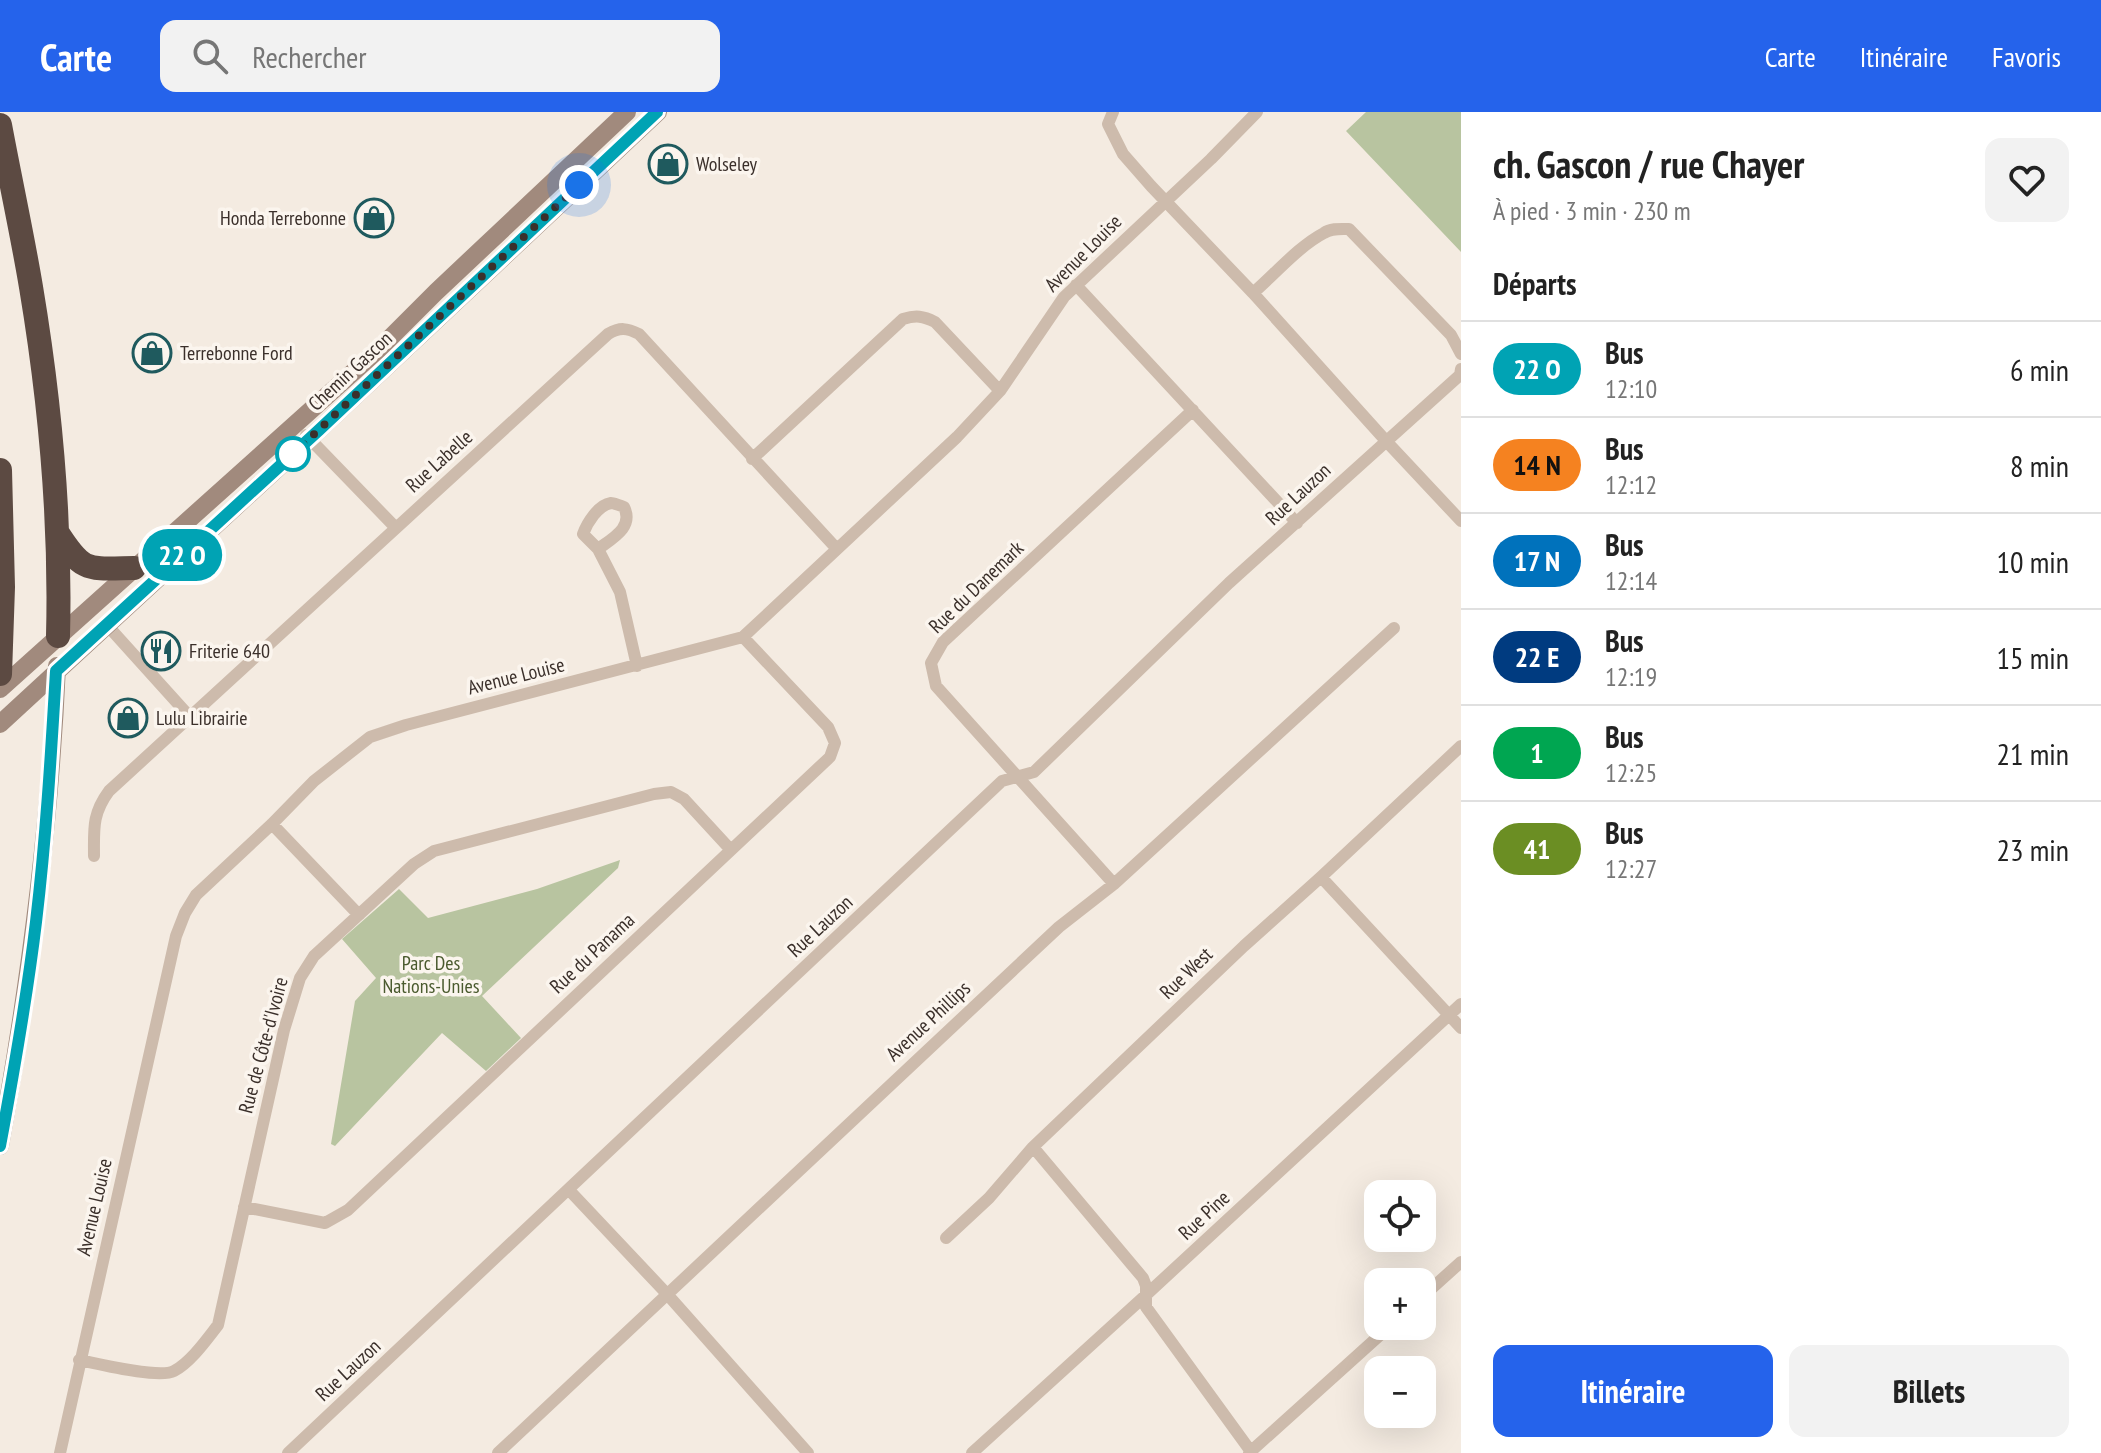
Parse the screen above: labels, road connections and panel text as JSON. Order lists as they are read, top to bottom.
{
  "streets": {
    "main road": ["Chemin Gascon"],
    "street": [
      "Avenue Louise",
      "Rue Labelle",
      "Rue Lauzon",
      "Rue du Danemark",
      "Rue du Panama",
      "Rue West",
      "Avenue Phillips",
      "Rue de Côte-d'Ivoire",
      "Rue Pine"
    ]
  },
  "crossings": [
    ["Avenue Louise", "Rue Labelle"],
    ["Avenue Louise", "Rue du Panama"],
    ["Avenue Louise", "Rue de Côte-d'Ivoire"],
    ["Rue Lauzon", "Rue du Danemark"],
    ["Rue du Danemark", "Avenue Phillips"],
    ["Rue du Panama", "Rue de Côte-d'Ivoire"]
  ],
  "parks": ["Parc Des Nations-Unies"],
  "places": {
    "shop": [
      "Wolseley",
      "Honda Terrebonne",
      "Terrebonne Ford",
      "Lulu Librairie"
    ],
    "restaurant": ["Friterie 640"]
  },
  "page": {
    "header": "Carte",
    "search": "Rechercher",
    "nav": ["Carte", "Itinéraire", "Favoris"],
    "on_map": "22 O",
    "heading": [
      ["ch. Gascon / rue Chayer", "À pied · 3 min · 230 m"],
      "Départs"
    ],
    "list": [
      {
        "mark": "22 O",
        "name": "Bus",
        "note": "12:10",
        "value": "6 min"
      },
      {
        "mark": "14 N",
        "name": "Bus",
        "note": "12:12",
        "value": "8 min"
      },
      {
        "mark": "17 N",
        "name": "Bus",
        "note": "12:14",
        "value": "10 min"
      },
      {
        "mark": "22 E",
        "name": "Bus",
        "note": "12:19",
        "value": "15 min"
      },
      {
        "mark": "1",
        "name": "Bus",
        "note": "12:25",
        "value": "21 min"
      },
      {
        "mark": "41",
        "name": "Bus",
        "note": "12:27",
        "value": "23 min"
      }
    ],
    "map_buttons": ["+", "−"],
    "buttons": ["Itinéraire", "Billets"]
  }
}
